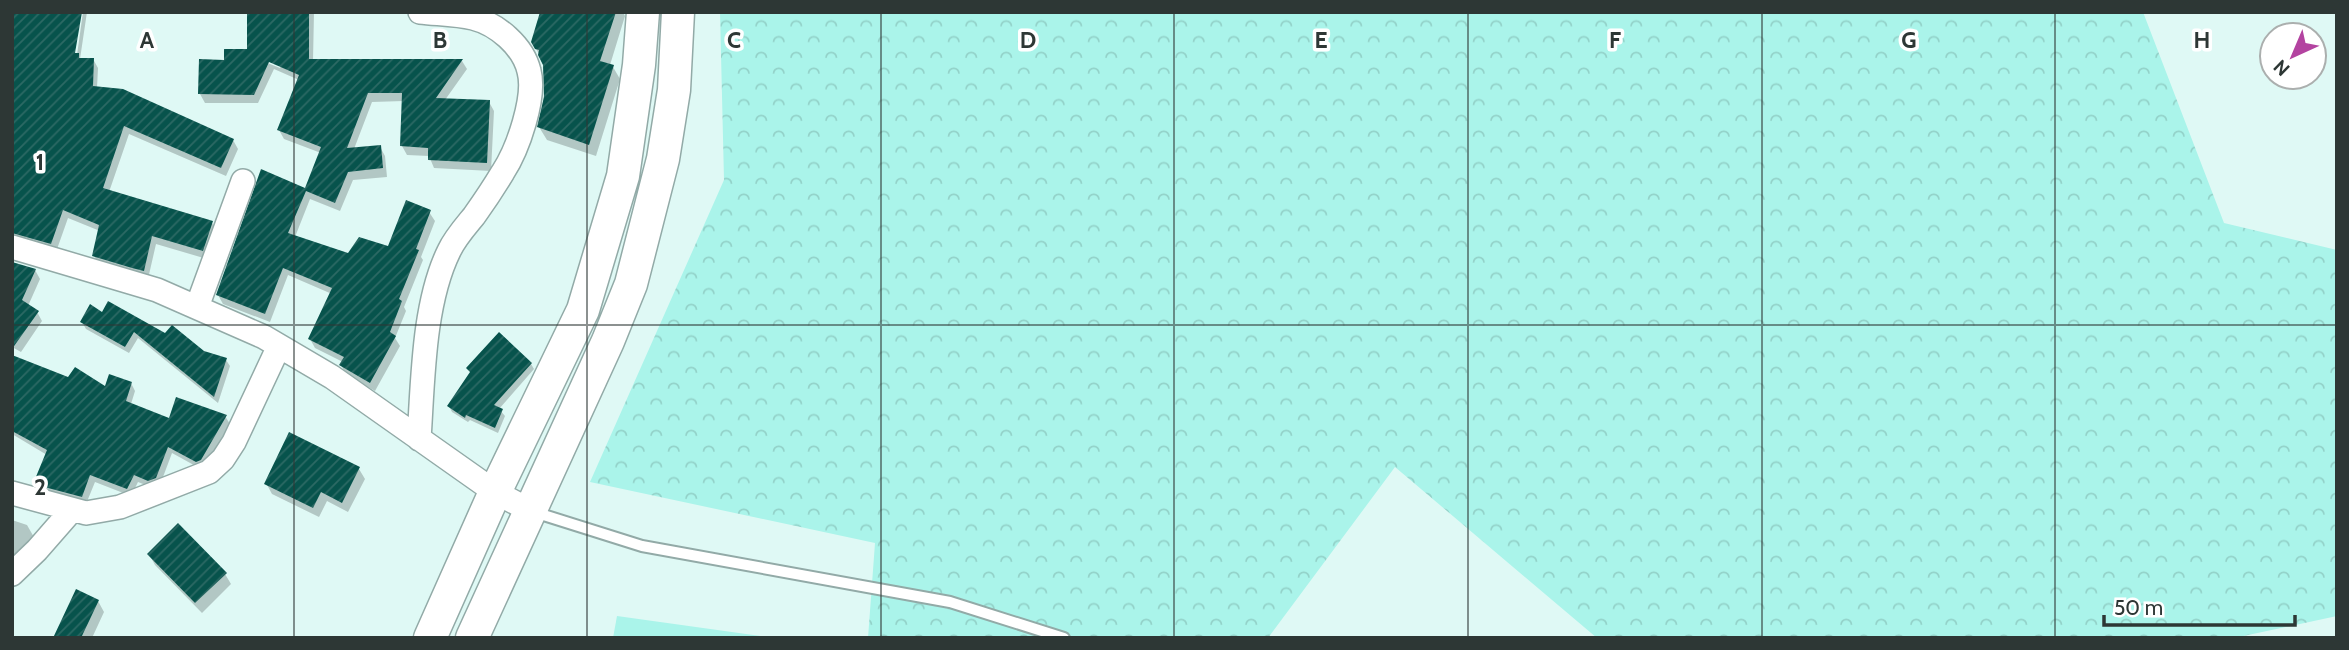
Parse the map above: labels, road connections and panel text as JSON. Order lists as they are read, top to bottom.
{
  "scale_bar": "50 m",
  "north": "bottom left",
  "grid": {
    "columns": [
      "A",
      "B",
      "C",
      "D",
      "E",
      "F",
      "G",
      "H"
    ],
    "rows": ["1", "2"]
  }
}
